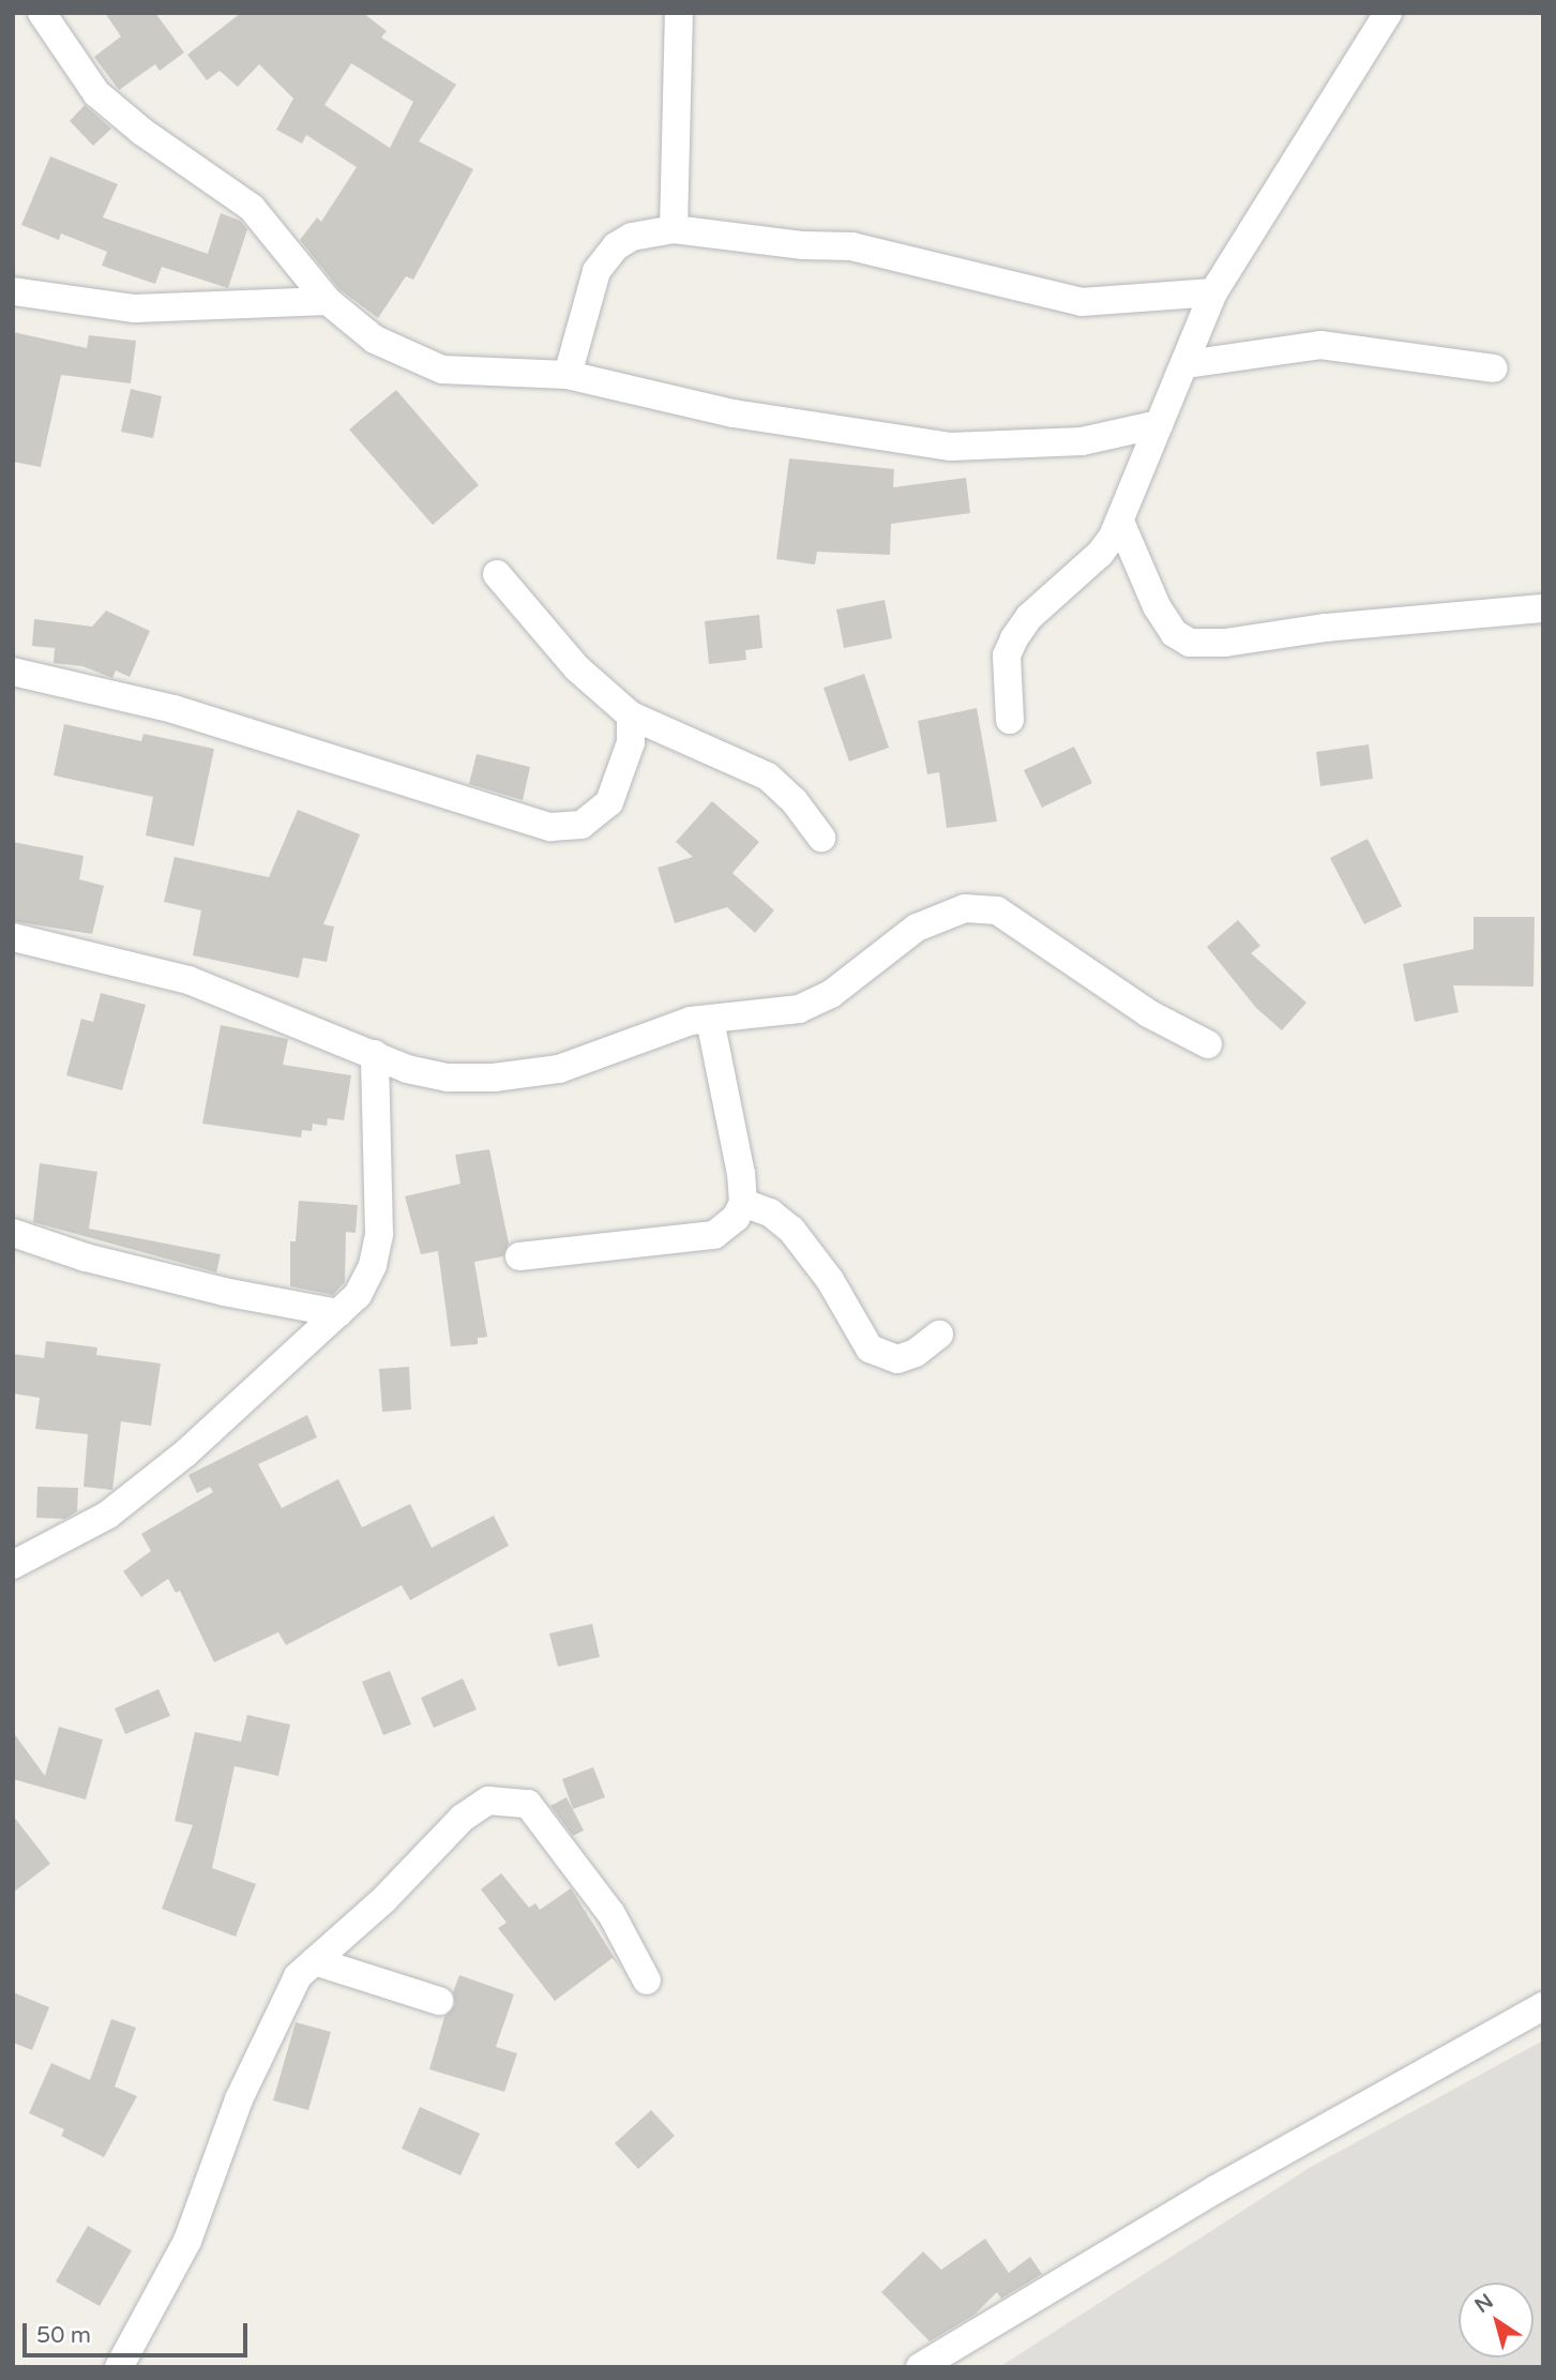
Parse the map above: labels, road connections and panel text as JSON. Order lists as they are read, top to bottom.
{
  "scale_bar": "50 m",
  "north": "top left"
}
